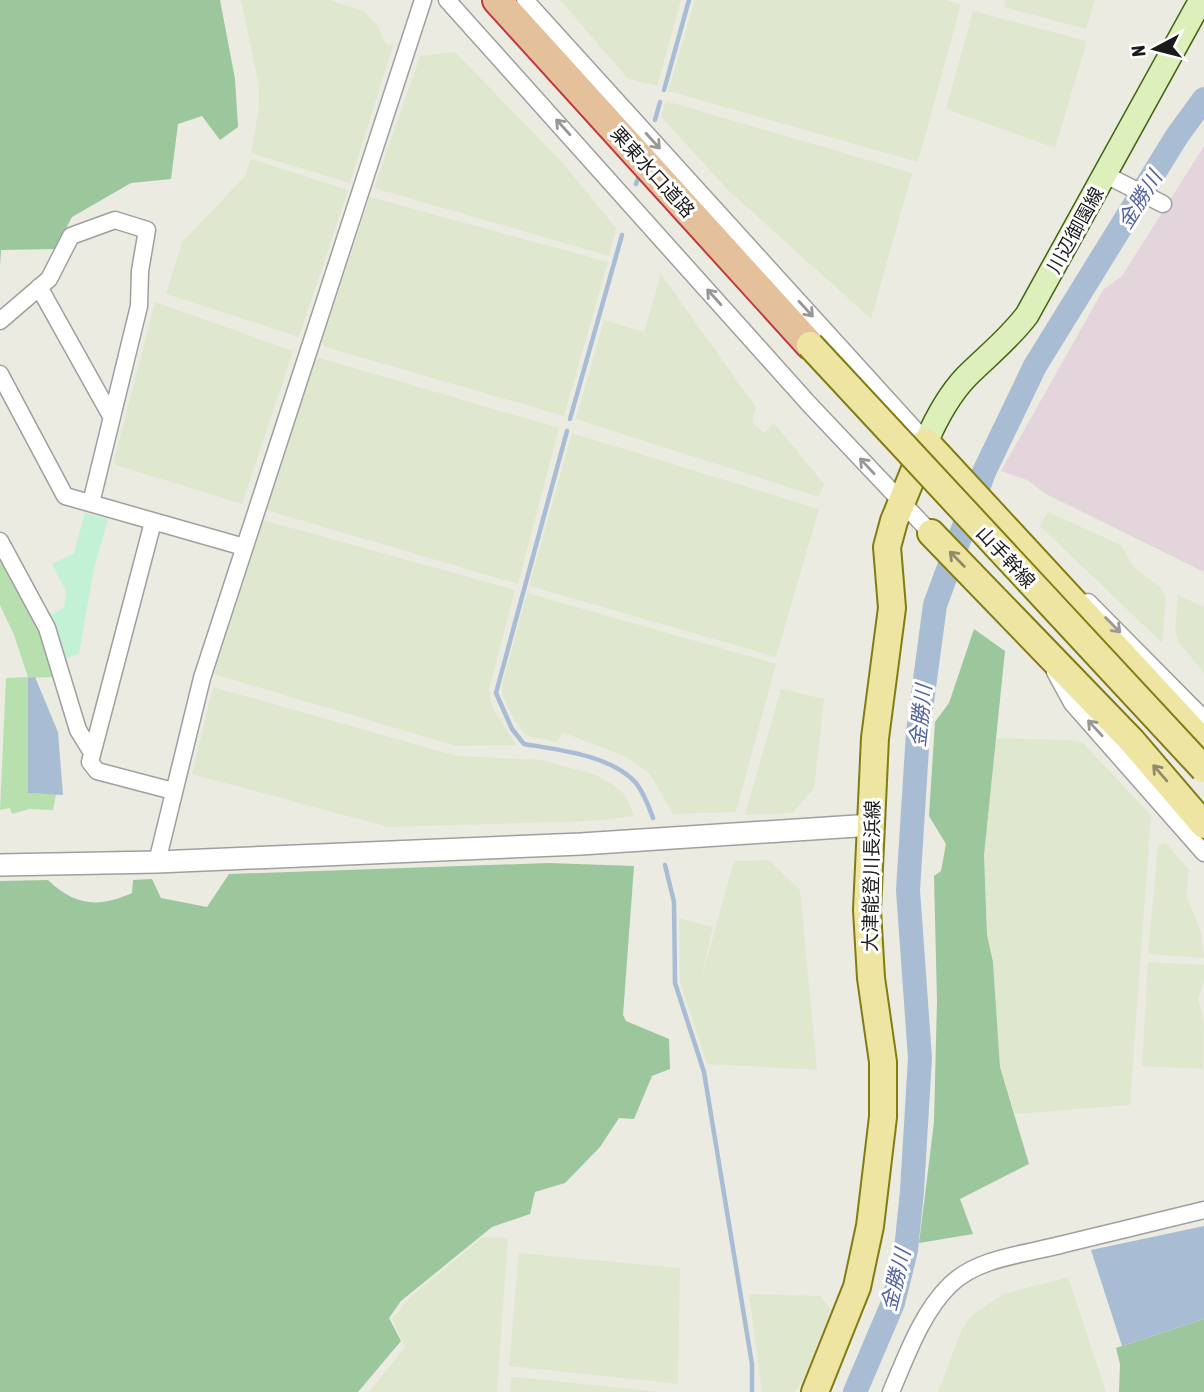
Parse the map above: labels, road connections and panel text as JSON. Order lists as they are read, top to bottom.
{
  "streets": {
    "highway": ["栗東水口道路"],
    "main road": ["川辺御園線", "山手幹線", "大津能登川長浜線"]
  },
  "crossings": [
    ["栗東水口道路", "山手幹線"],
    ["川辺御園線", "大津能登川長浜線"]
  ],
  "water": ["金勝川"],
  "north": "left"
}
